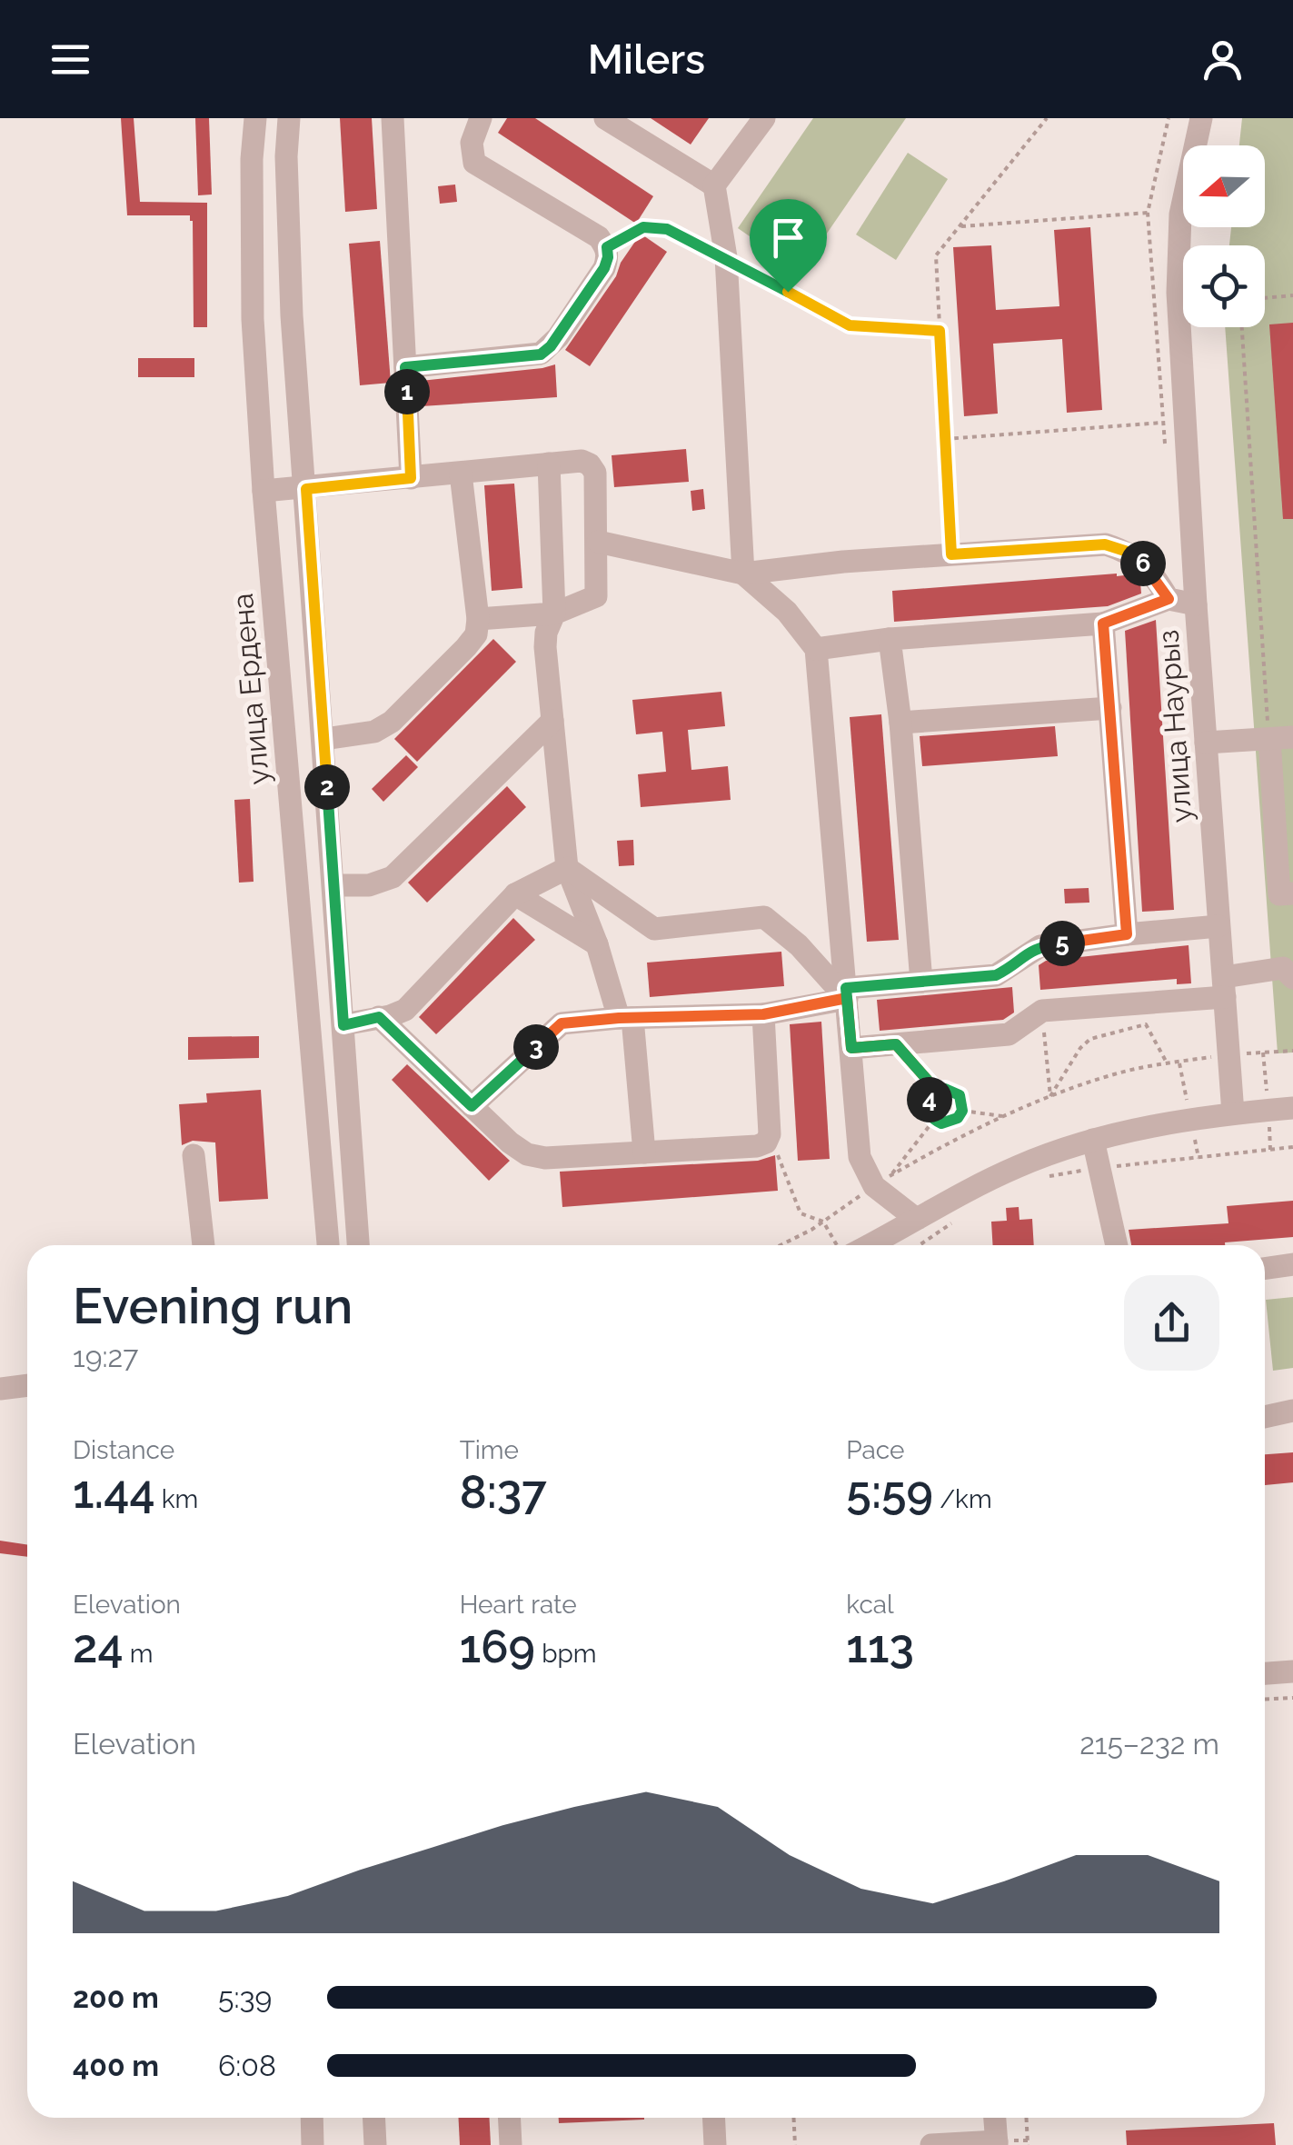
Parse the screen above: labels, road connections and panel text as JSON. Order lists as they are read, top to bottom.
{
  "streets": {
    "street": ["улица Ердена", "улица Наурыз"]
  },
  "north": "left",
  "page": {
    "header": "Milers",
    "pins": [
      "1",
      "6",
      "2",
      "5",
      "3",
      "4"
    ],
    "heading": ["Evening run", "19:27"],
    "stats": [
      ["Distance", "1.44 km"],
      ["Time", "8:37"],
      ["Pace", "5:59 /km"],
      ["Elevation", "24 m"],
      ["Heart rate", "169 bpm"],
      ["kcal", "113"]
    ],
    "chart": ["Elevation", "215–232 m"],
    "list": [
      {
        "name": "200 m",
        "note": "5:39"
      },
      {
        "name": "400 m",
        "note": "6:08"
      }
    ]
  }
}
